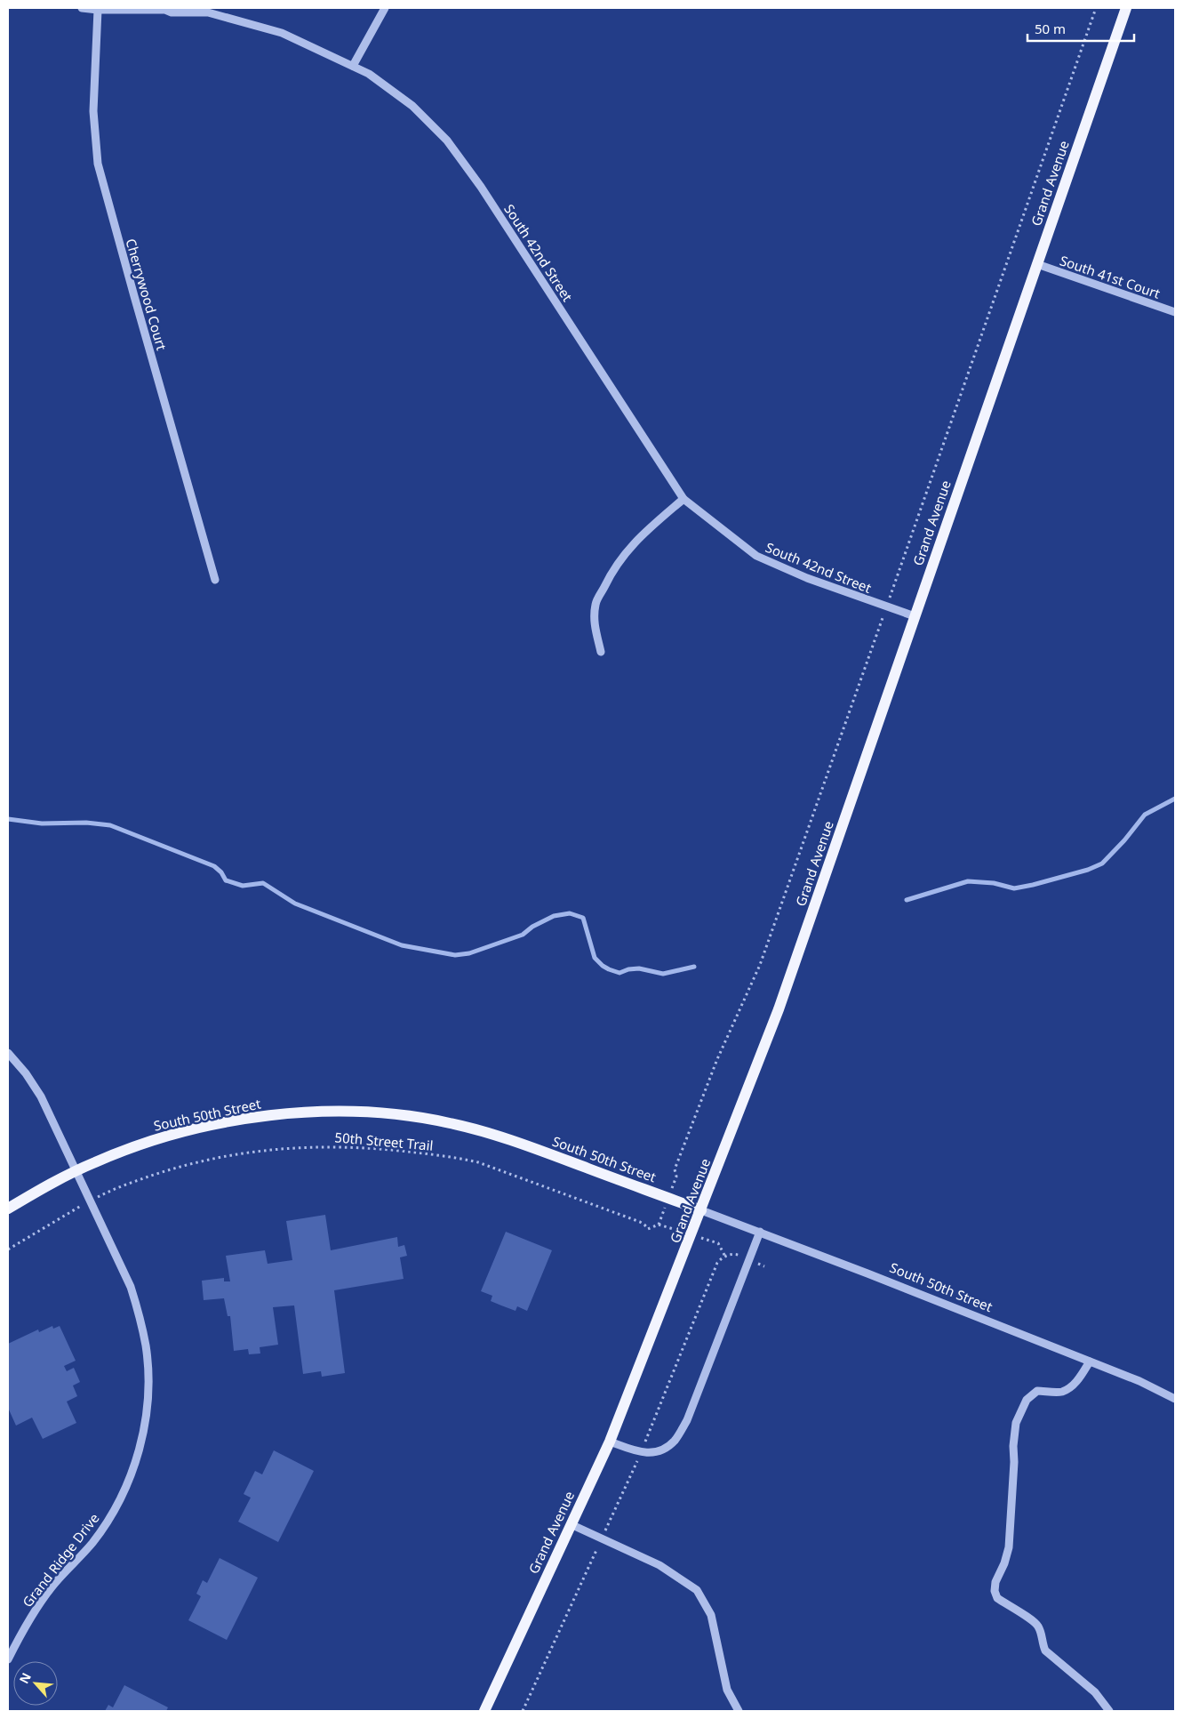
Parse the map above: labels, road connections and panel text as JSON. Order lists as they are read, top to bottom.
{
  "streets": {
    "main road": ["Grand Avenue", "South 50th Street"],
    "street": [
      "South 42nd Street",
      "South 41st Court",
      "Cherrywood Court",
      "Grand Ridge Drive"
    ],
    "path": ["50th Street Trail"]
  },
  "crossings": [
    ["Grand Avenue", "South 42nd Street"],
    ["Grand Avenue", "South 41st Court"],
    ["Grand Avenue", "South 50th Street"],
    ["South 42nd Street", "Cherrywood Court"],
    ["South 50th Street", "Grand Ridge Drive"]
  ],
  "scale_bar": "50 m",
  "north": "top left"
}
